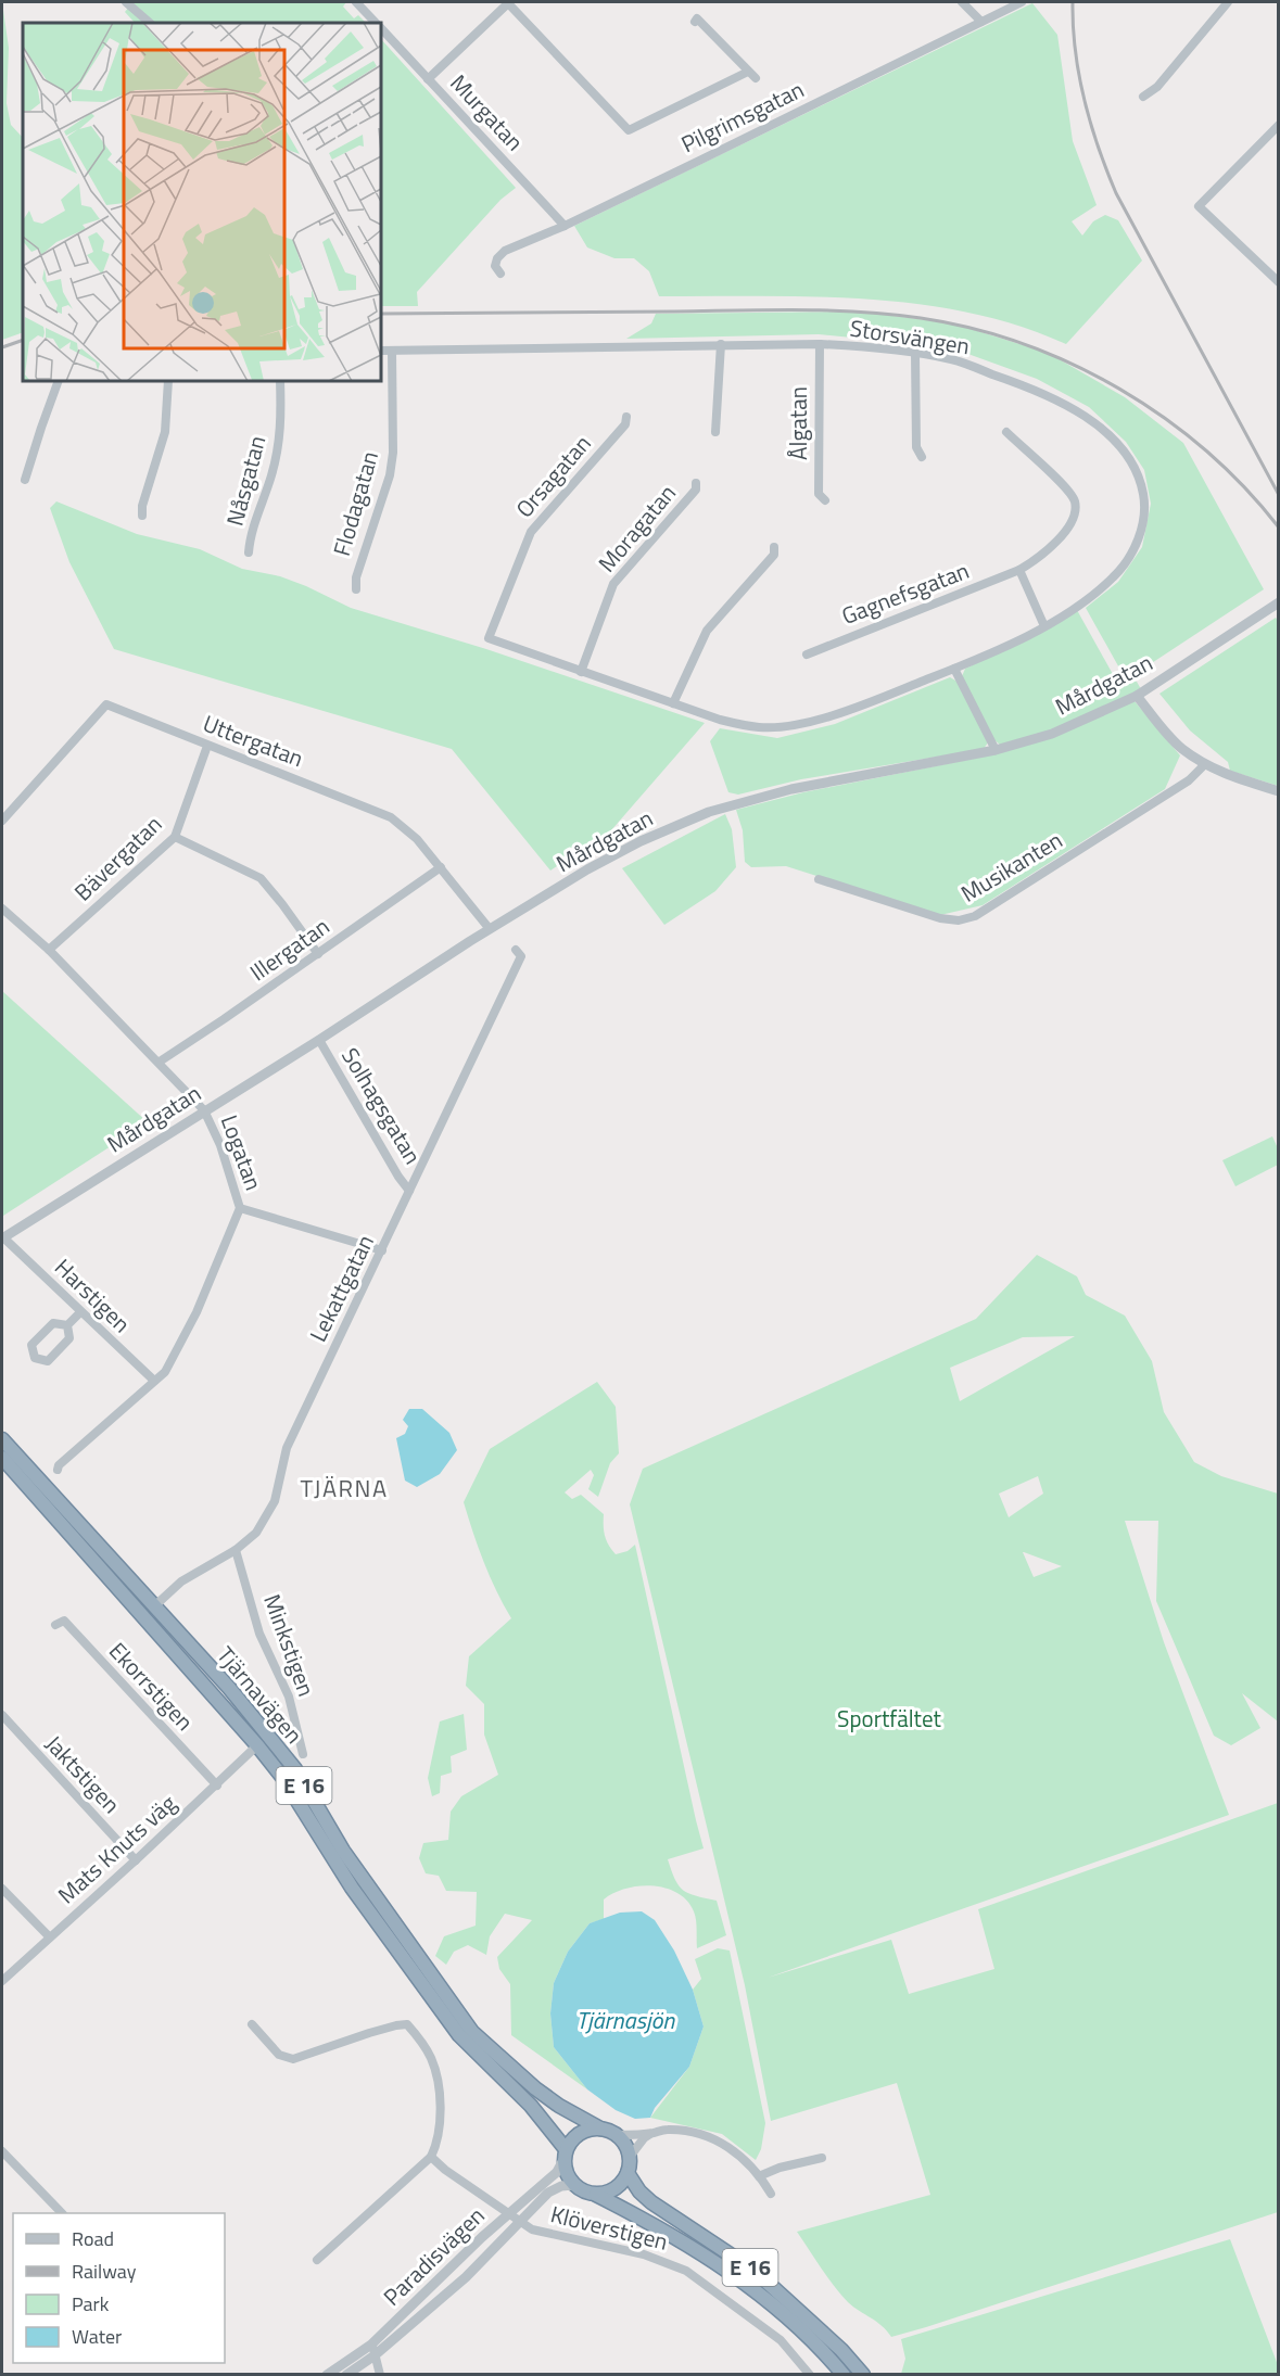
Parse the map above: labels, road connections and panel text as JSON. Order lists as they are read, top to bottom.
{
  "streets": {
    "highway": ["Tjärnavägen", "E 16"],
    "street": [
      "Murgatan",
      "Pilgrimsgatan",
      "Storsvängen",
      "Ålgatan",
      "Orsagatan",
      "Nåsgatan",
      "Flodagatan",
      "Moragatan",
      "Gagnefsgatan",
      "Mårdgatan",
      "Uttergatan",
      "Bävergatan",
      "Musikanten",
      "Illergatan",
      "Solhagsgatan",
      "Logatan",
      "Lekattgatan",
      "Harstigen",
      "Minkstigen",
      "Ekorrstigen",
      "Jaktstigen",
      "Mats Knuts väg",
      "Klöverstigen",
      "Paradisvägen"
    ]
  },
  "crossings": [
    ["Murgatan", "Pilgrimsgatan"],
    ["Storsvängen", "Ålgatan"],
    ["Storsvängen", "Orsagatan"],
    ["Storsvängen", "Flodagatan"],
    ["Storsvängen", "Moragatan"],
    ["Mårdgatan", "Uttergatan"],
    ["Mårdgatan", "Solhagsgatan"],
    ["Mårdgatan", "Logatan"],
    ["Mårdgatan", "Harstigen"],
    ["Uttergatan", "Bävergatan"],
    ["Uttergatan", "Illergatan"],
    ["Bävergatan", "Logatan"],
    ["Illergatan", "Logatan"],
    ["Solhagsgatan", "Lekattgatan"],
    ["Logatan", "Harstigen"],
    ["Lekattgatan", "Minkstigen"],
    ["Lekattgatan", "Tjärnavägen"],
    ["Ekorrstigen", "Mats Knuts väg"],
    ["Tjärnavägen", "E 16"],
    ["Tjärnavägen", "Mats Knuts väg"],
    ["Tjärnavägen", "Paradisvägen"],
    ["Jaktstigen", "Mats Knuts väg"],
    ["E 16", "Paradisvägen"],
    ["Klöverstigen", "Paradisvägen"]
  ],
  "districts": ["TJÄRNA"],
  "water": ["Tjärnasjön"],
  "parks": ["Sportfältet"],
  "legend": [
    "Road",
    "Railway",
    "Park",
    "Water"
  ]
}
